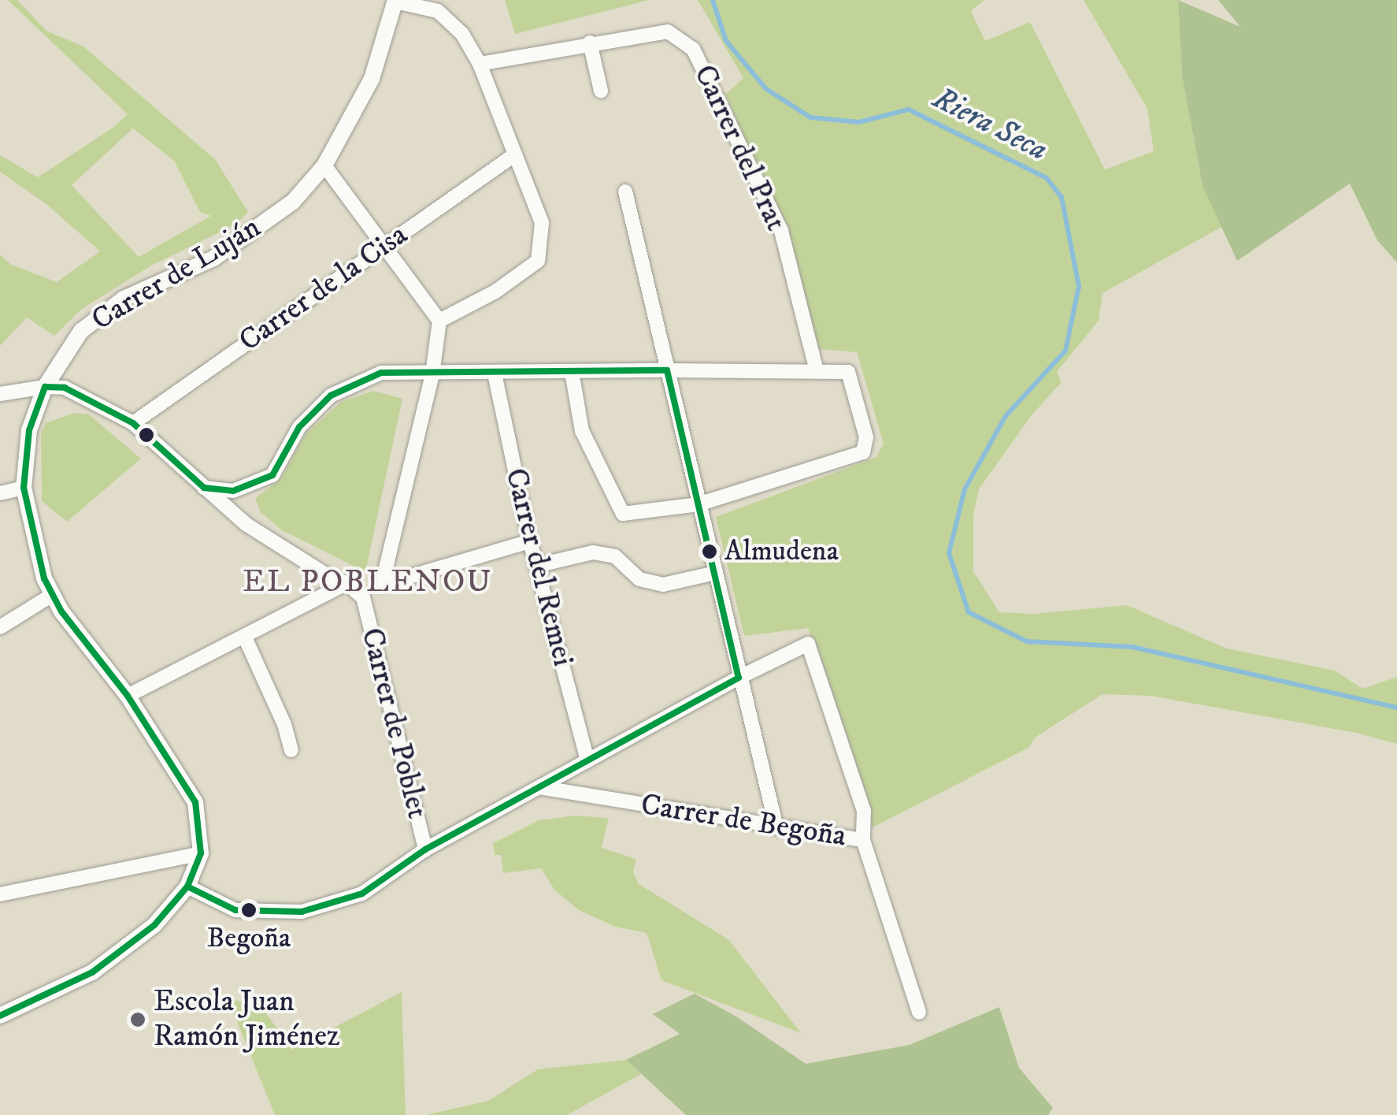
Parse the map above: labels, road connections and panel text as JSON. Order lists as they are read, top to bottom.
{
  "streets": {
    "street": [
      "Carrer del Prat",
      "Carrer de Luján",
      "Carrer de la Cisa",
      "Carrer del Remei",
      "Carrer de Poblet",
      "Carrer de Begoña"
    ]
  },
  "districts": ["EL POBLENOU"],
  "water": ["Riera Seca"],
  "places": ["Almudena", "Begoña", "Escola Juan Ramón Jiménez"]
}
